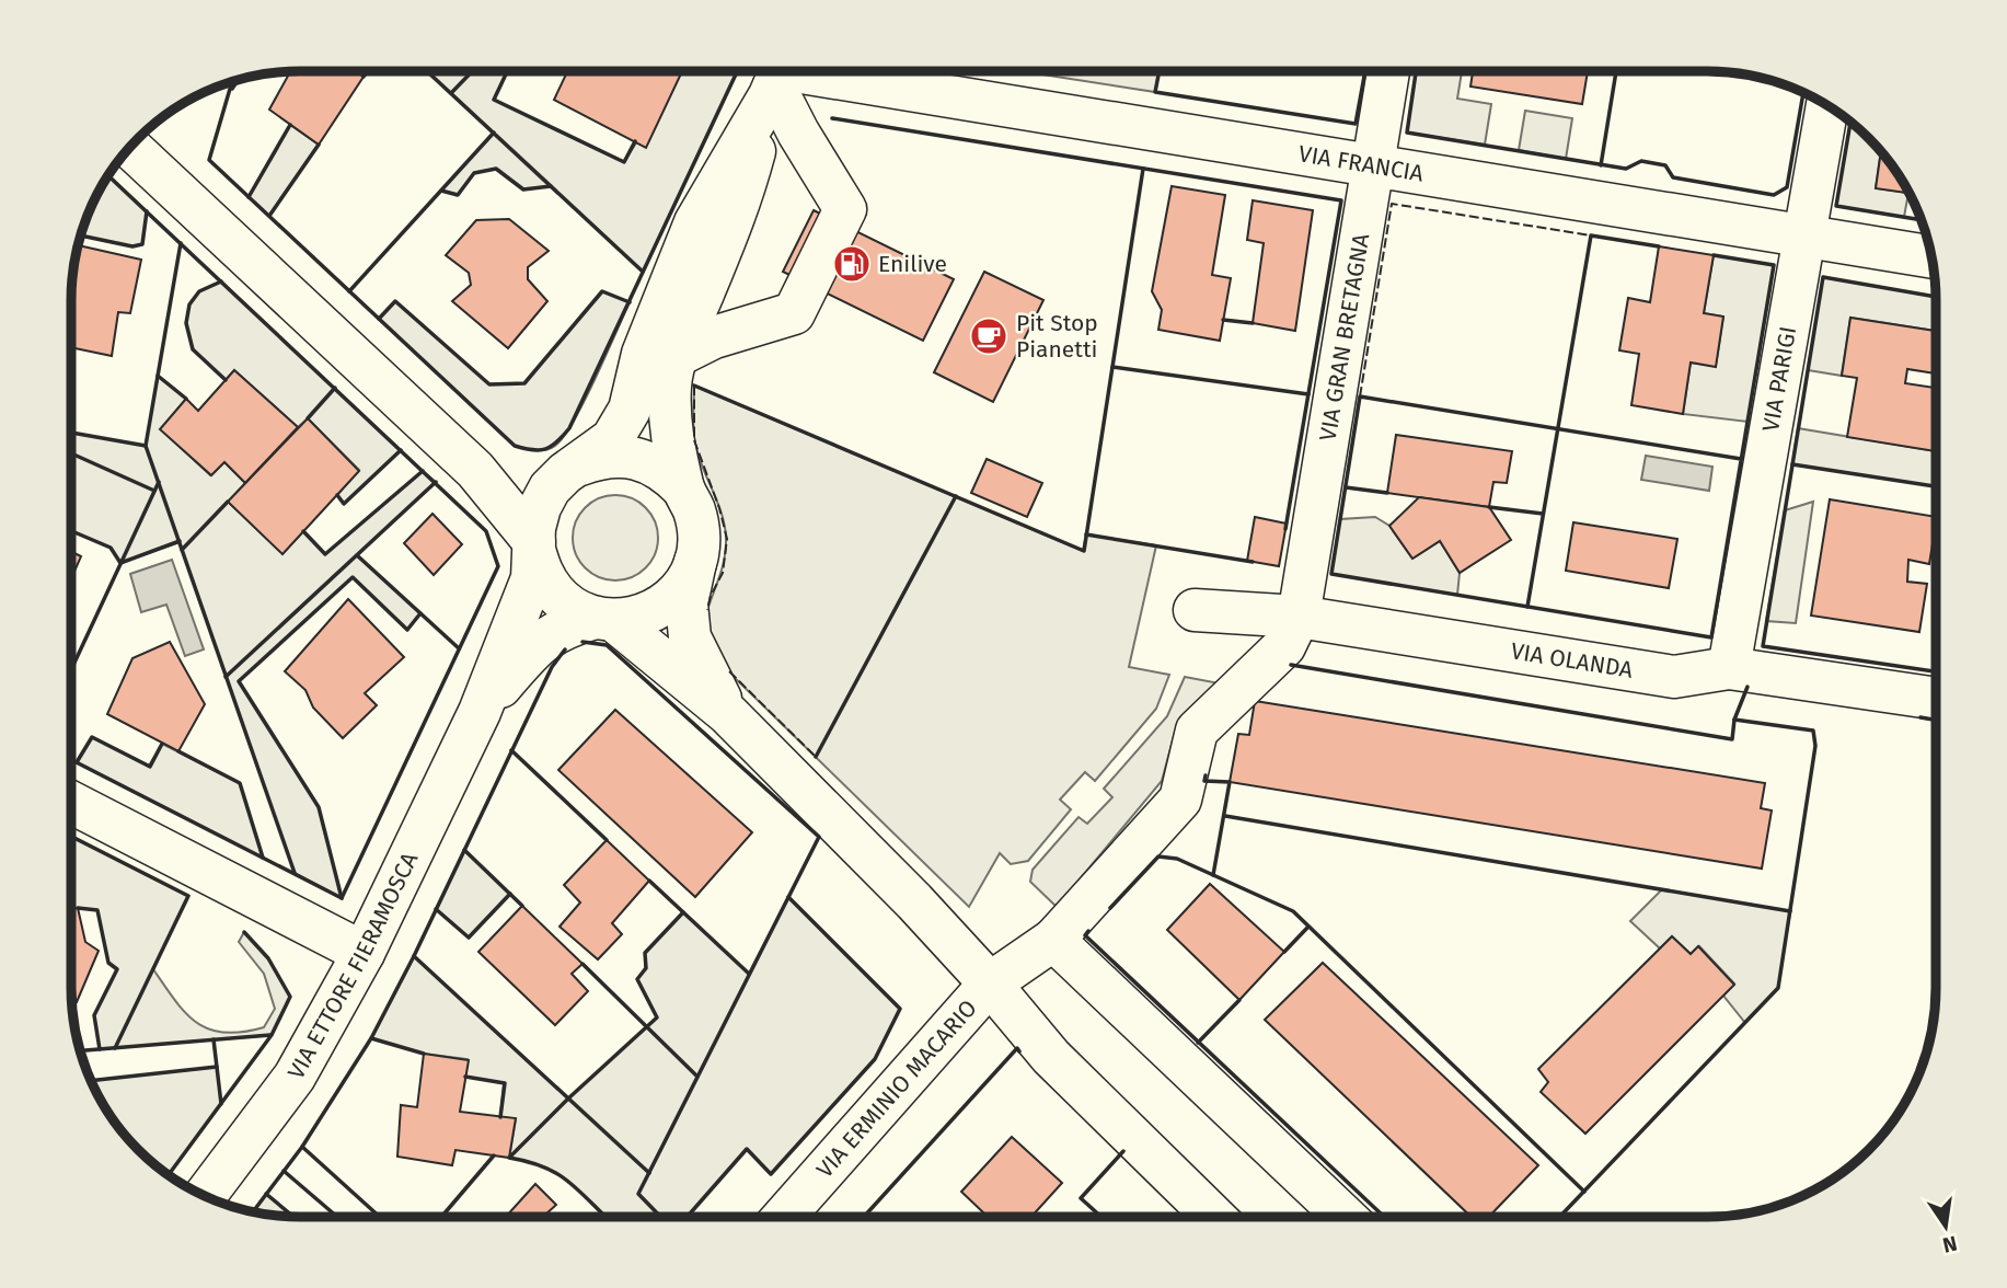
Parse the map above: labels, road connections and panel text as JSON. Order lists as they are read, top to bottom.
{
  "streets": {
    "street": [
      "VIA FRANCIA",
      "VIA GRAN BRETAGNA",
      "VIA PARIGI",
      "VIA OLANDA",
      "VIA ETTORE FIERAMOSCA",
      "VIA ERMINIO MACARIO"
    ]
  },
  "crossings": [
    ["VIA FRANCIA", "VIA GRAN BRETAGNA"],
    ["VIA FRANCIA", "VIA PARIGI"],
    ["VIA GRAN BRETAGNA", "VIA OLANDA"],
    ["VIA GRAN BRETAGNA", "VIA ERMINIO MACARIO"],
    ["VIA PARIGI", "VIA OLANDA"],
    ["VIA OLANDA", "VIA ERMINIO MACARIO"]
  ],
  "places": {
    "fuel station": ["Enilive"],
    "cafe": ["Pit Stop Pianetti"]
  },
  "north": "bottom"
}
